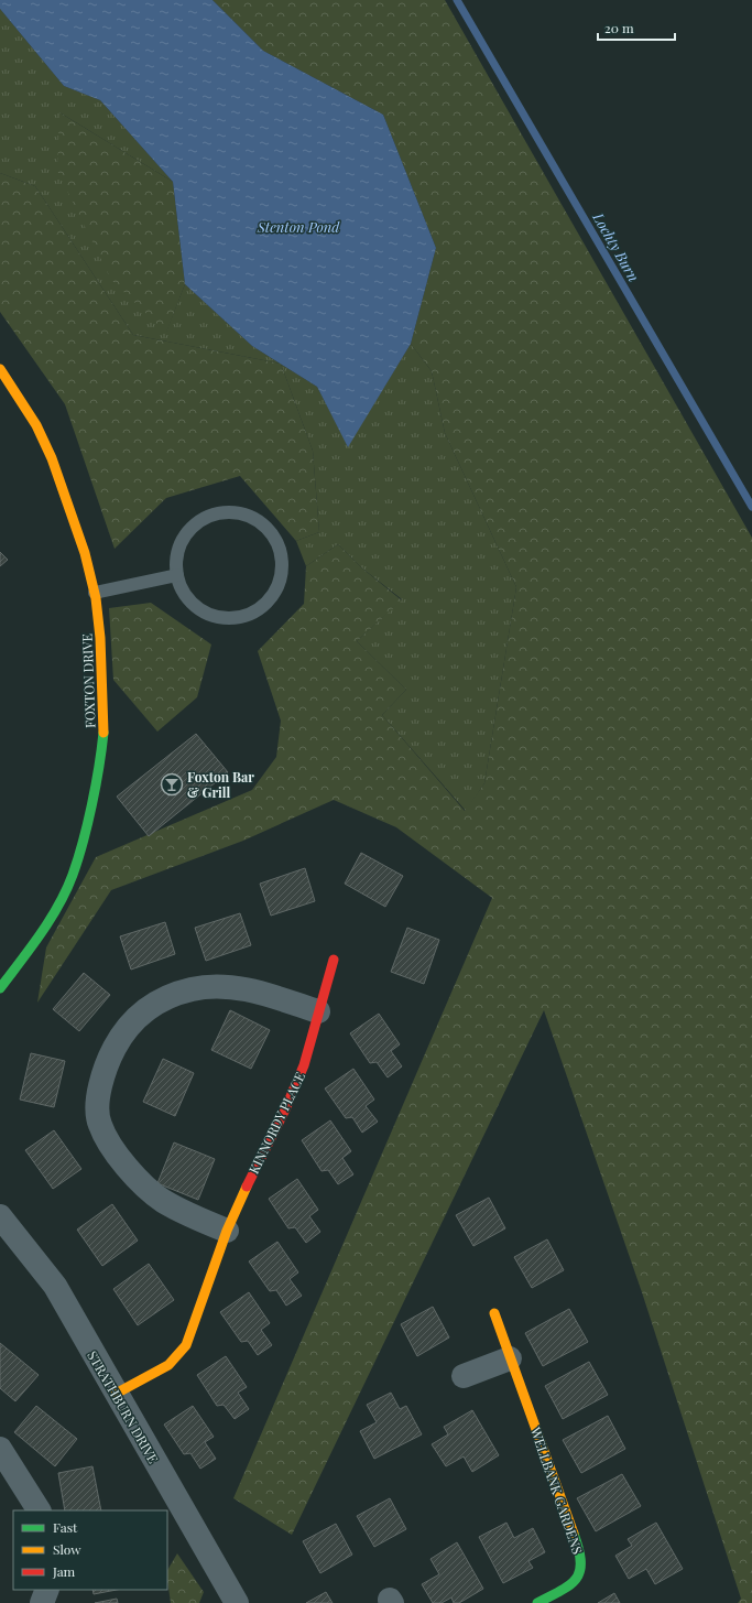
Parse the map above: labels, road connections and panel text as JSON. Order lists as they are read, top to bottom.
{
  "streets": {
    "street": [
      "FOXTON DRIVE",
      "KINNORDY PLACE",
      "STRATHBURN DRIVE",
      "WELLBANK GARDENS"
    ]
  },
  "crossings": [
    ["KINNORDY PLACE", "STRATHBURN DRIVE"]
  ],
  "water": ["Stenton Pond", "Lochty Burn"],
  "places": {
    "bar": ["Foxton Bar & Grill"]
  },
  "legend": ["Fast", "Slow", "Jam"],
  "scale_bar": "20 m"
}
